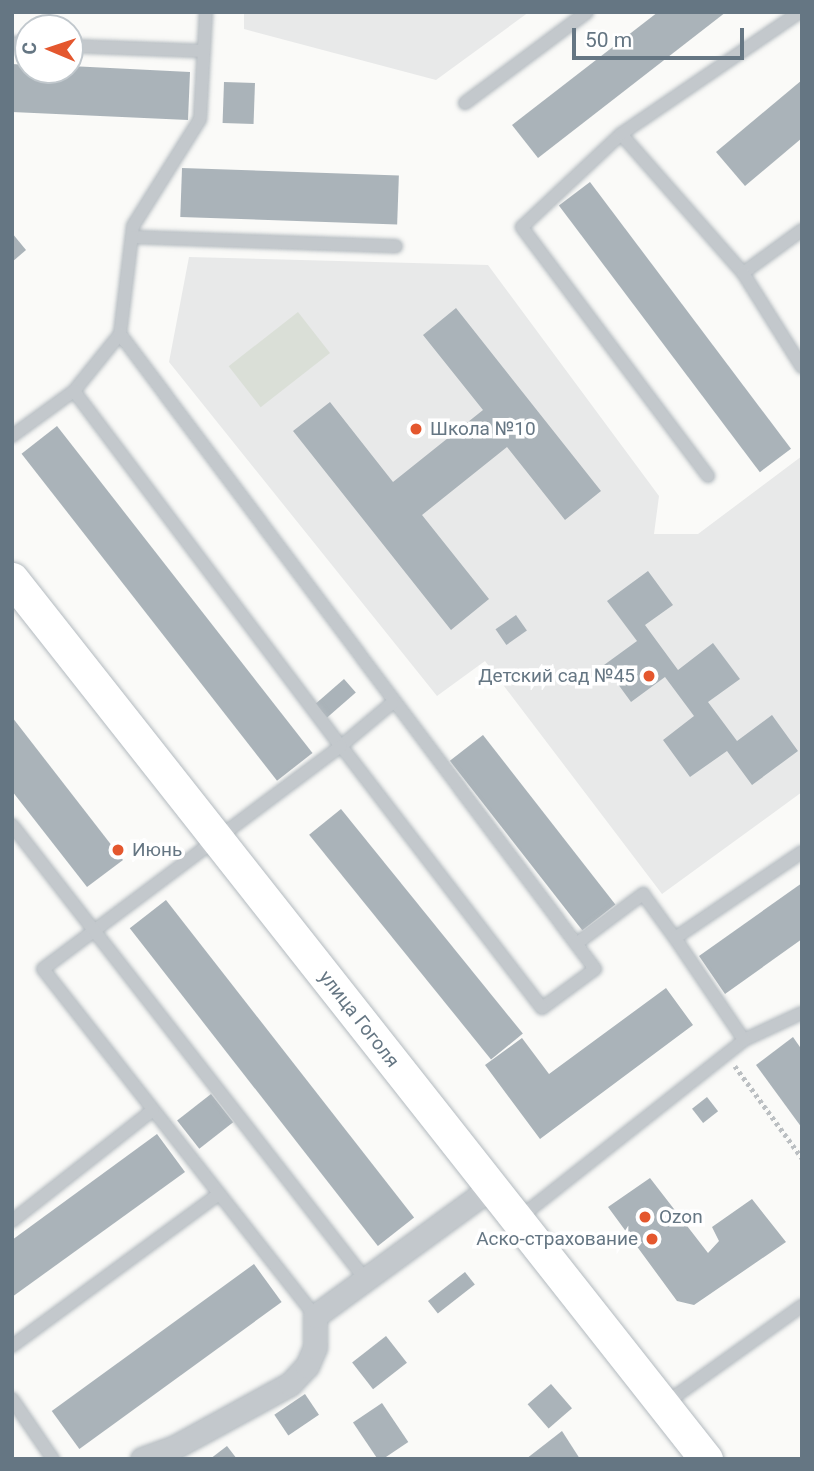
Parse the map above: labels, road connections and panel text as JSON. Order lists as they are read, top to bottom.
{
  "streets": {
    "main road": ["улица Гоголя"]
  },
  "places": [
    "Школа №10",
    "Детский сад №45",
    "Июнь",
    "Ozon",
    "Аско-страхование"
  ],
  "scale_bar": "50 m",
  "north": "left"
}
